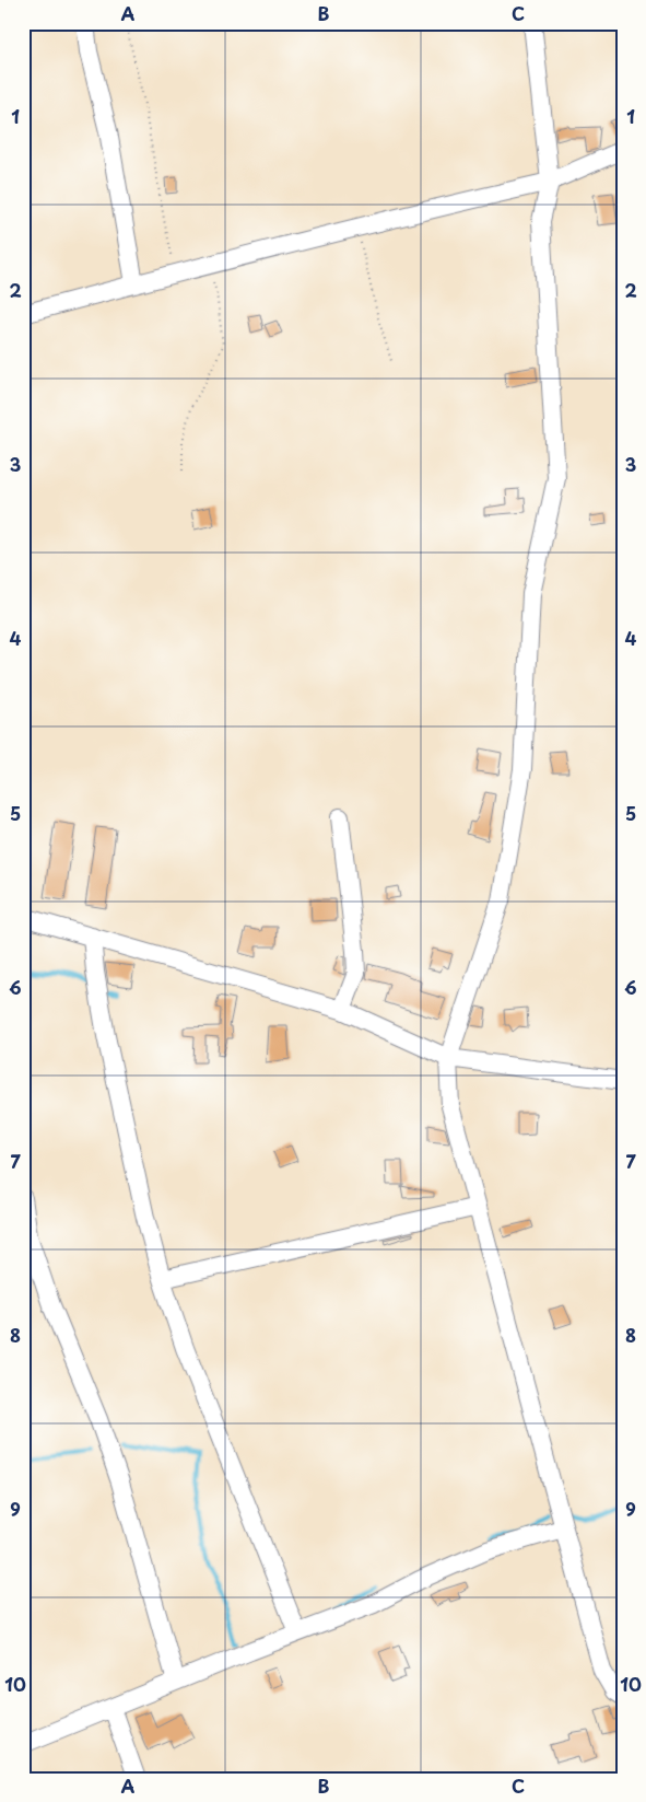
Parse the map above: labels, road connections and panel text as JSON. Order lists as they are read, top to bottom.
{
  "grid": {
    "columns": ["A", "B", "C"],
    "rows": [
      "1",
      "2",
      "3",
      "4",
      "5",
      "6",
      "7",
      "8",
      "9",
      "10"
    ]
  }
}
